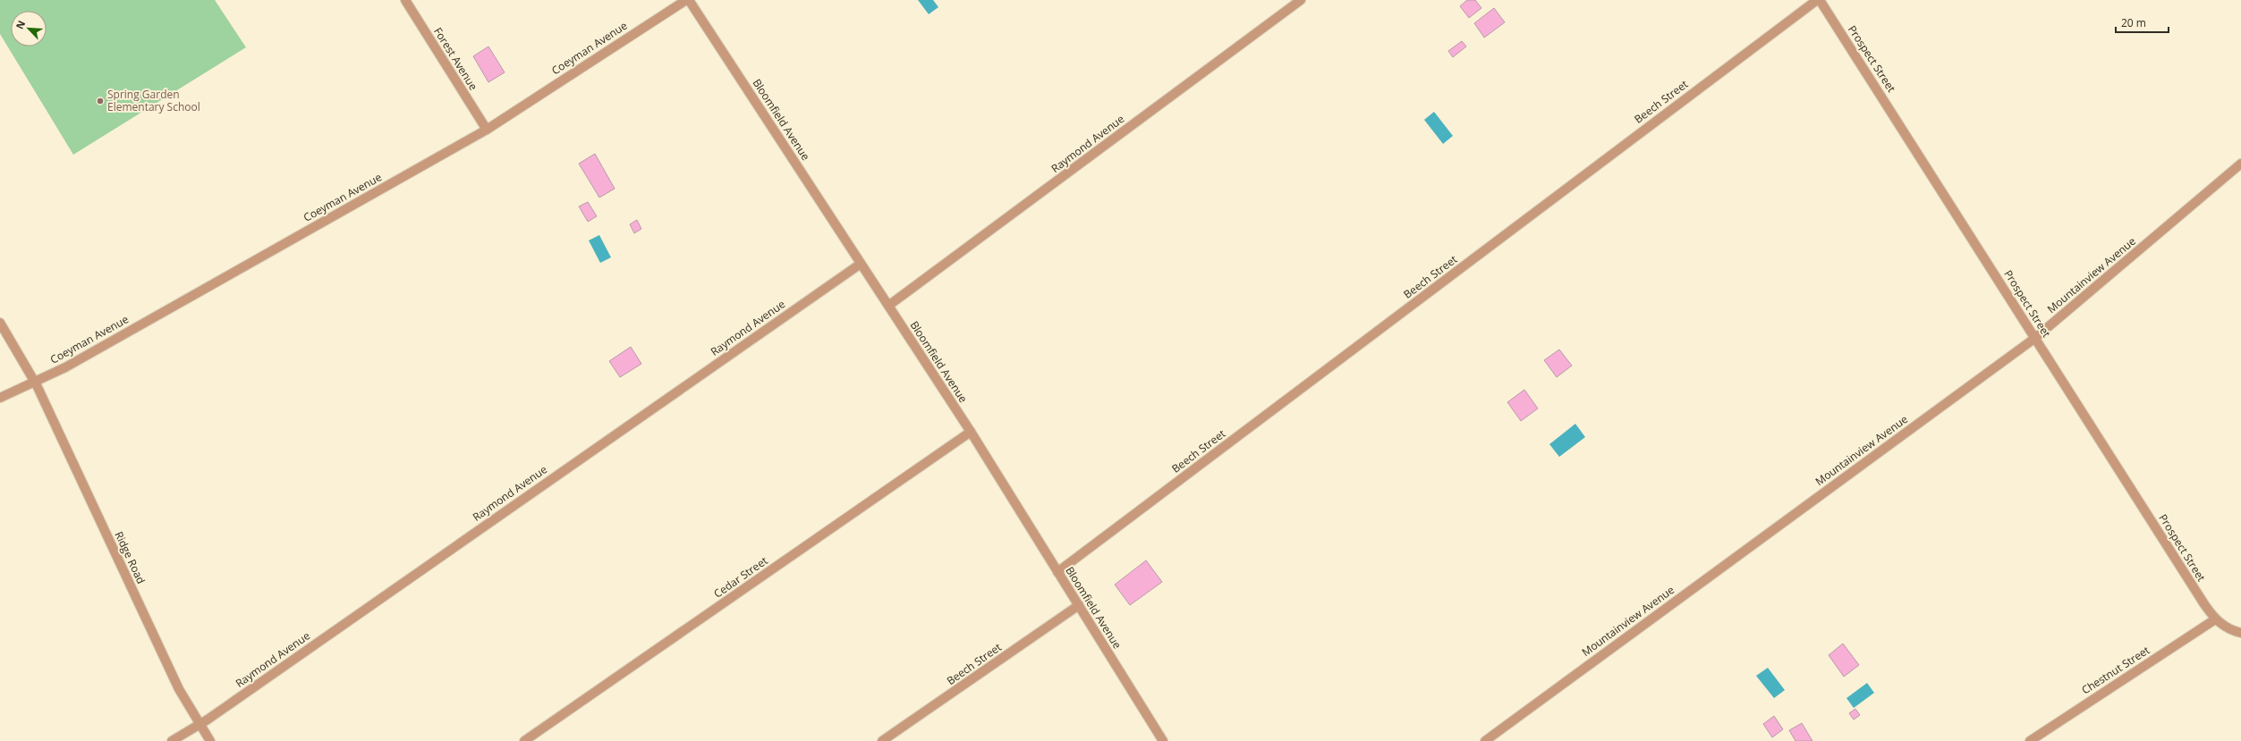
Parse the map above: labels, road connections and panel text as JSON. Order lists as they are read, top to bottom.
{
  "streets": {
    "street": [
      "Coeyman Avenue",
      "Forest Avenue",
      "Prospect Street",
      "Beech Street",
      "Bloomfield Avenue",
      "Raymond Avenue",
      "Mountainview Avenue",
      "Ridge Road",
      "Cedar Street",
      "Chestnut Street"
    ]
  },
  "crossings": [
    ["Coeyman Avenue", "Forest Avenue"],
    ["Coeyman Avenue", "Ridge Road"],
    ["Prospect Street", "Mountainview Avenue"],
    ["Prospect Street", "Chestnut Street"],
    ["Beech Street", "Bloomfield Avenue"],
    ["Bloomfield Avenue", "Raymond Avenue"],
    ["Bloomfield Avenue", "Cedar Street"],
    ["Raymond Avenue", "Ridge Road"]
  ],
  "places": ["Spring Garden Elementary School"],
  "scale_bar": "20 m",
  "north": "top left"
}
